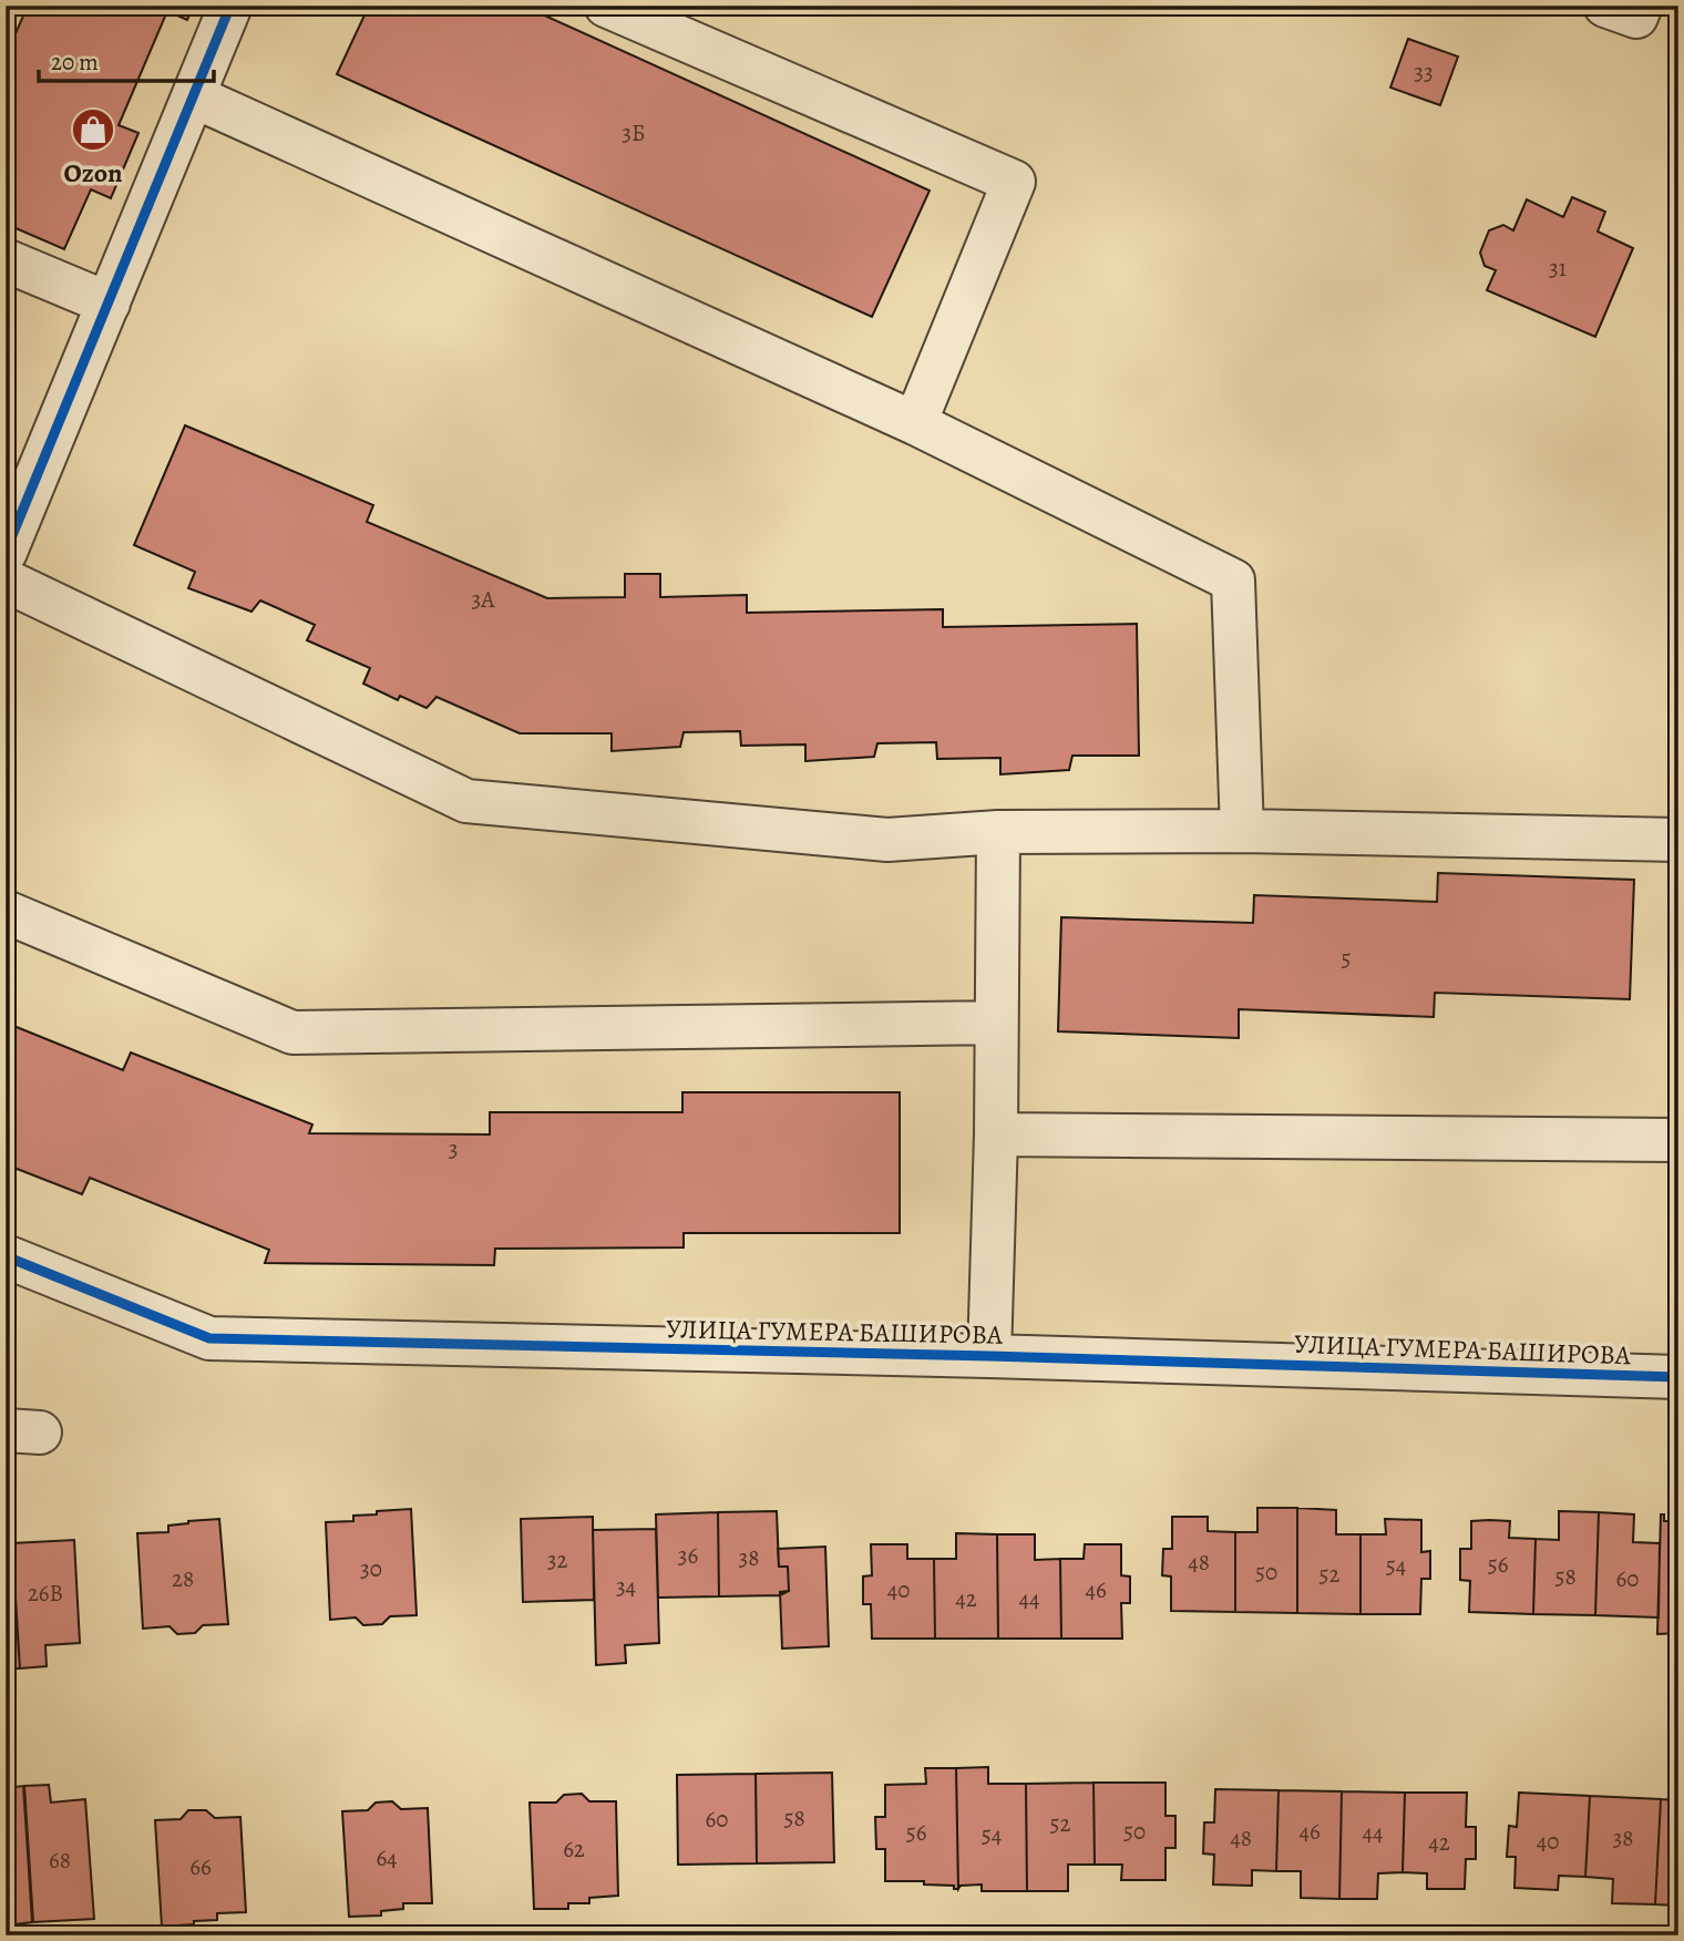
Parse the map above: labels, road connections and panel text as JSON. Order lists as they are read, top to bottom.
{
  "streets": {
    "street": ["УЛИЦА ГУМЕРА БАШИРОВА"]
  },
  "places": {
    "shop": ["Ozon"]
  },
  "house_numbers": [
    "33",
    "3Б",
    "31",
    "3А",
    "5",
    "3",
    "36",
    "38",
    "32",
    "48",
    "56",
    "54",
    "30",
    "50",
    "52",
    "58",
    "28",
    "60",
    "34",
    "40",
    "46",
    "26В",
    "42",
    "44",
    "58",
    "60",
    "52",
    "50",
    "46",
    "56",
    "44",
    "54",
    "48",
    "38",
    "40",
    "42",
    "62",
    "64",
    "68",
    "66"
  ],
  "scale_bar": "20 m"
}
